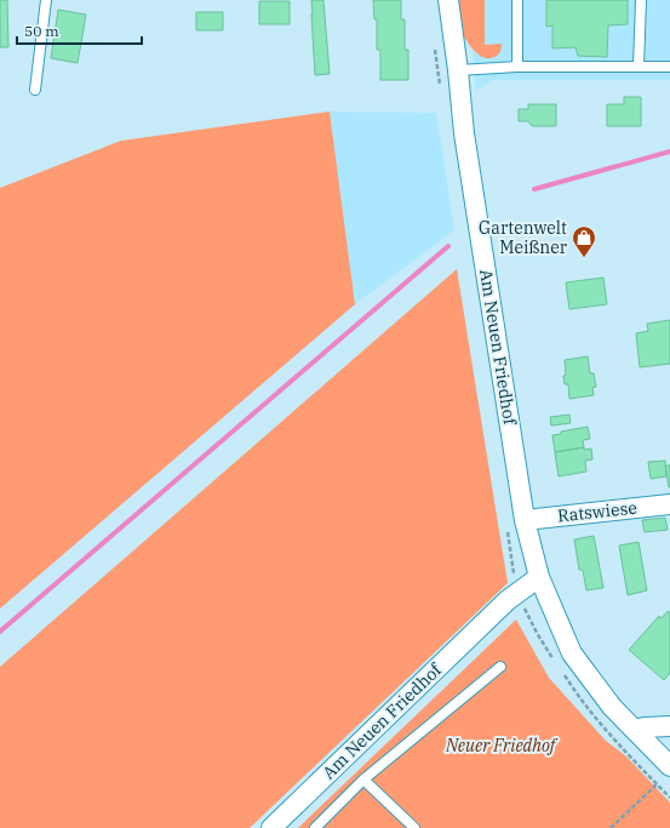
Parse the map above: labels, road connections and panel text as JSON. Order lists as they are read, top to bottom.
{
  "streets": {
    "street": ["Am Neuen Friedhof", "Ratswiese"]
  },
  "crossings": [
    ["Am Neuen Friedhof", "Ratswiese"]
  ],
  "parks": ["Neuer Friedhof"],
  "places": {
    "shop": ["Gartenwelt Meißner"]
  },
  "scale_bar": "50 m"
}
